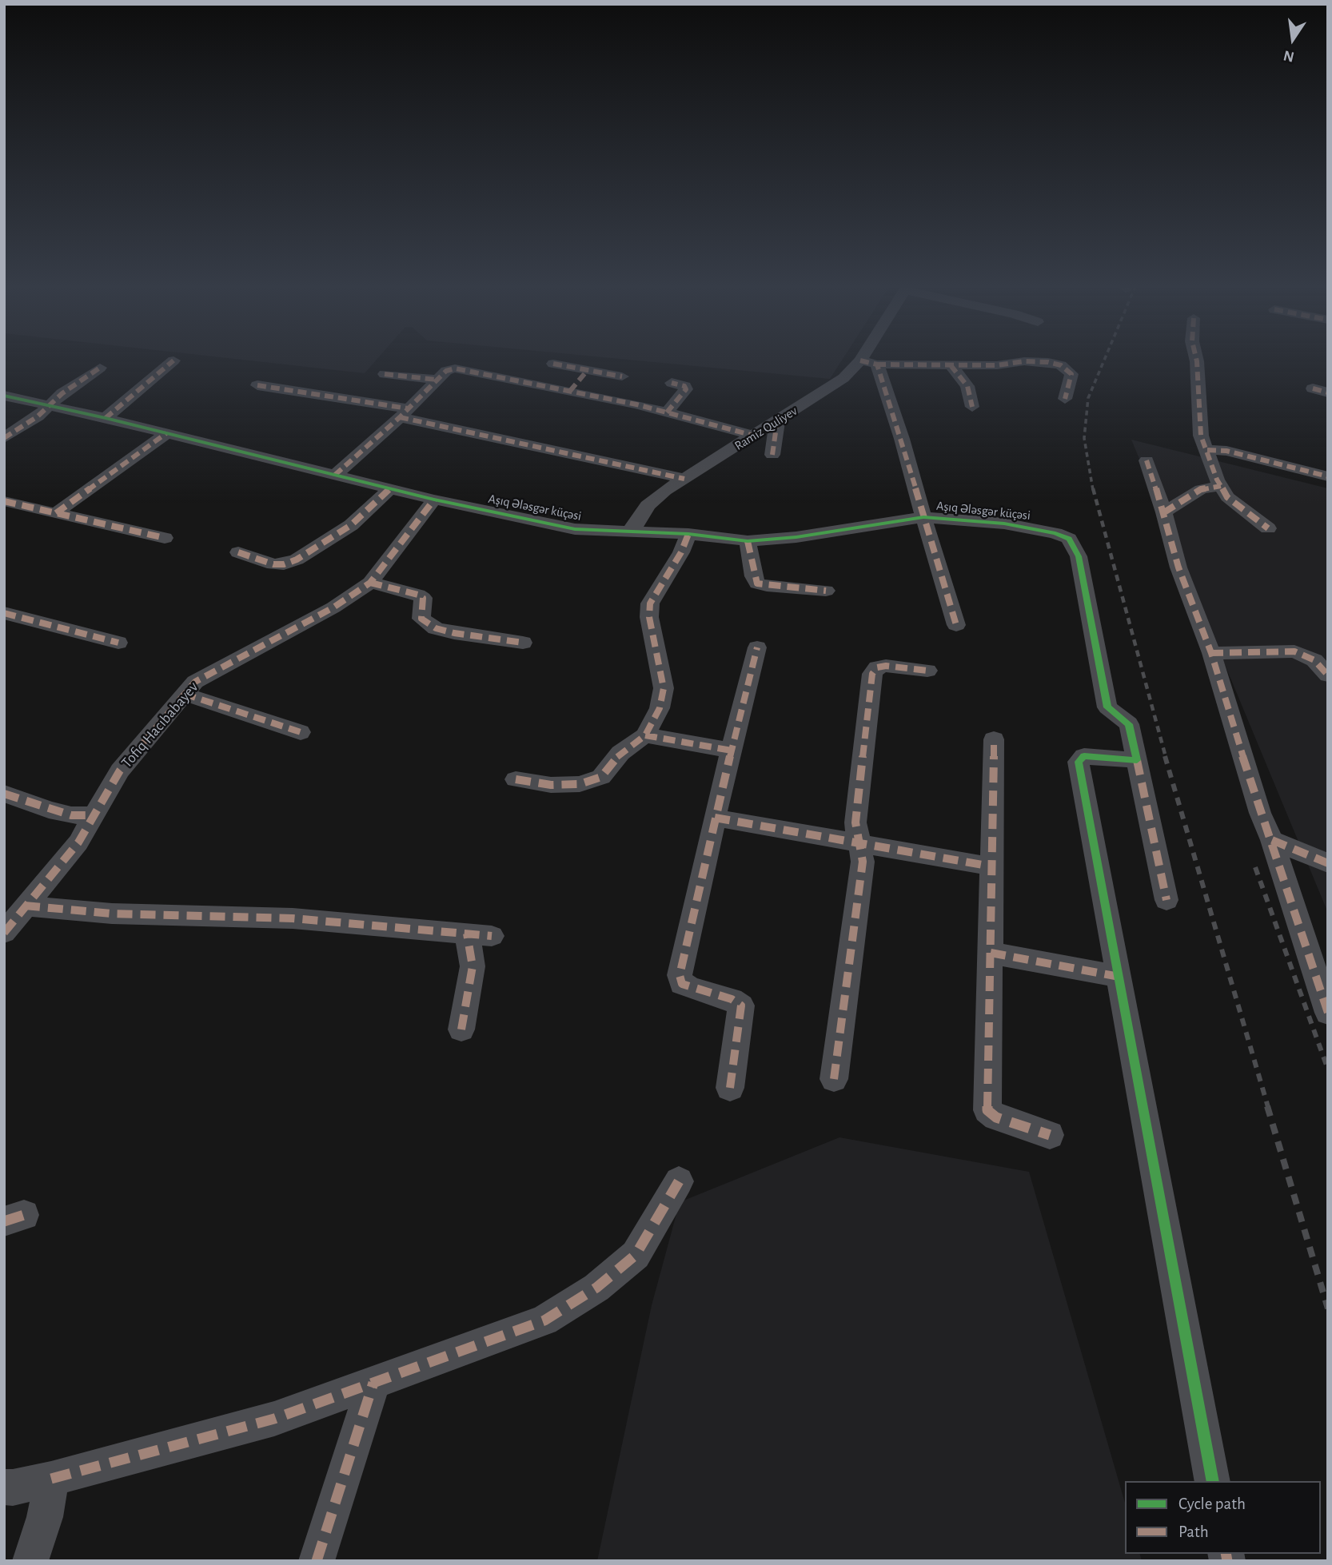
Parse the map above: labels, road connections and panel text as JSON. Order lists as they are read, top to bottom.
{
  "streets": {
    "street": ["Ramiz Quliyev", "Aşıq Ələsgər küçəsi", "Tofiq Hacıbabayev"]
  },
  "crossings": [
    ["Ramiz Quliyev", "Aşıq Ələsgər küçəsi"],
    ["Aşıq Ələsgər küçəsi", "Tofiq Hacıbabayev"]
  ],
  "legend": ["Cycle path", "Path"],
  "north": "bottom"
}
